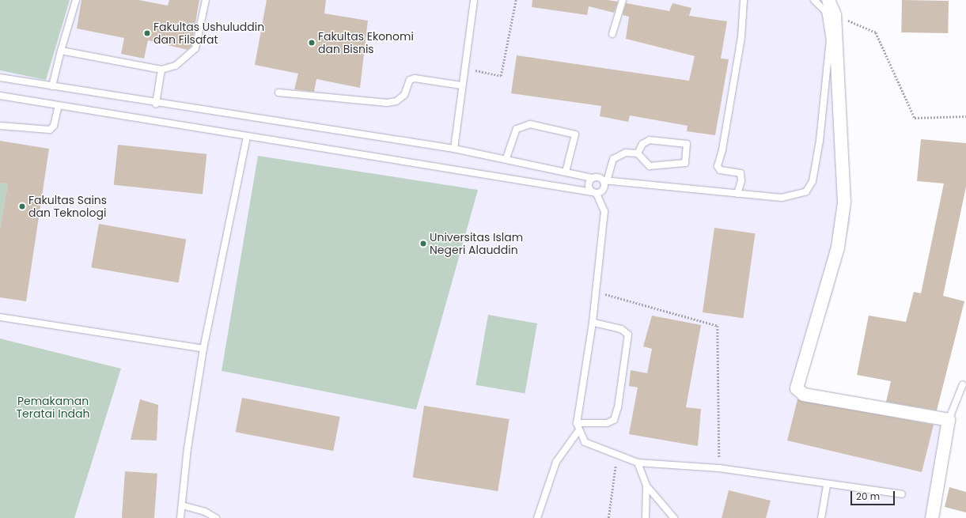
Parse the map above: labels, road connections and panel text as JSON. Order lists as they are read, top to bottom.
{
  "parks": ["Pemakaman Teratai Indah"],
  "places": [
    "Fakultas Ushuluddin dan Filsafat",
    "Fakultas Ekonomi dan Bisnis",
    "Fakultas Sains dan Teknologi",
    "Universitas Islam Negeri Alauddin"
  ],
  "scale_bar": "20 m"
}
